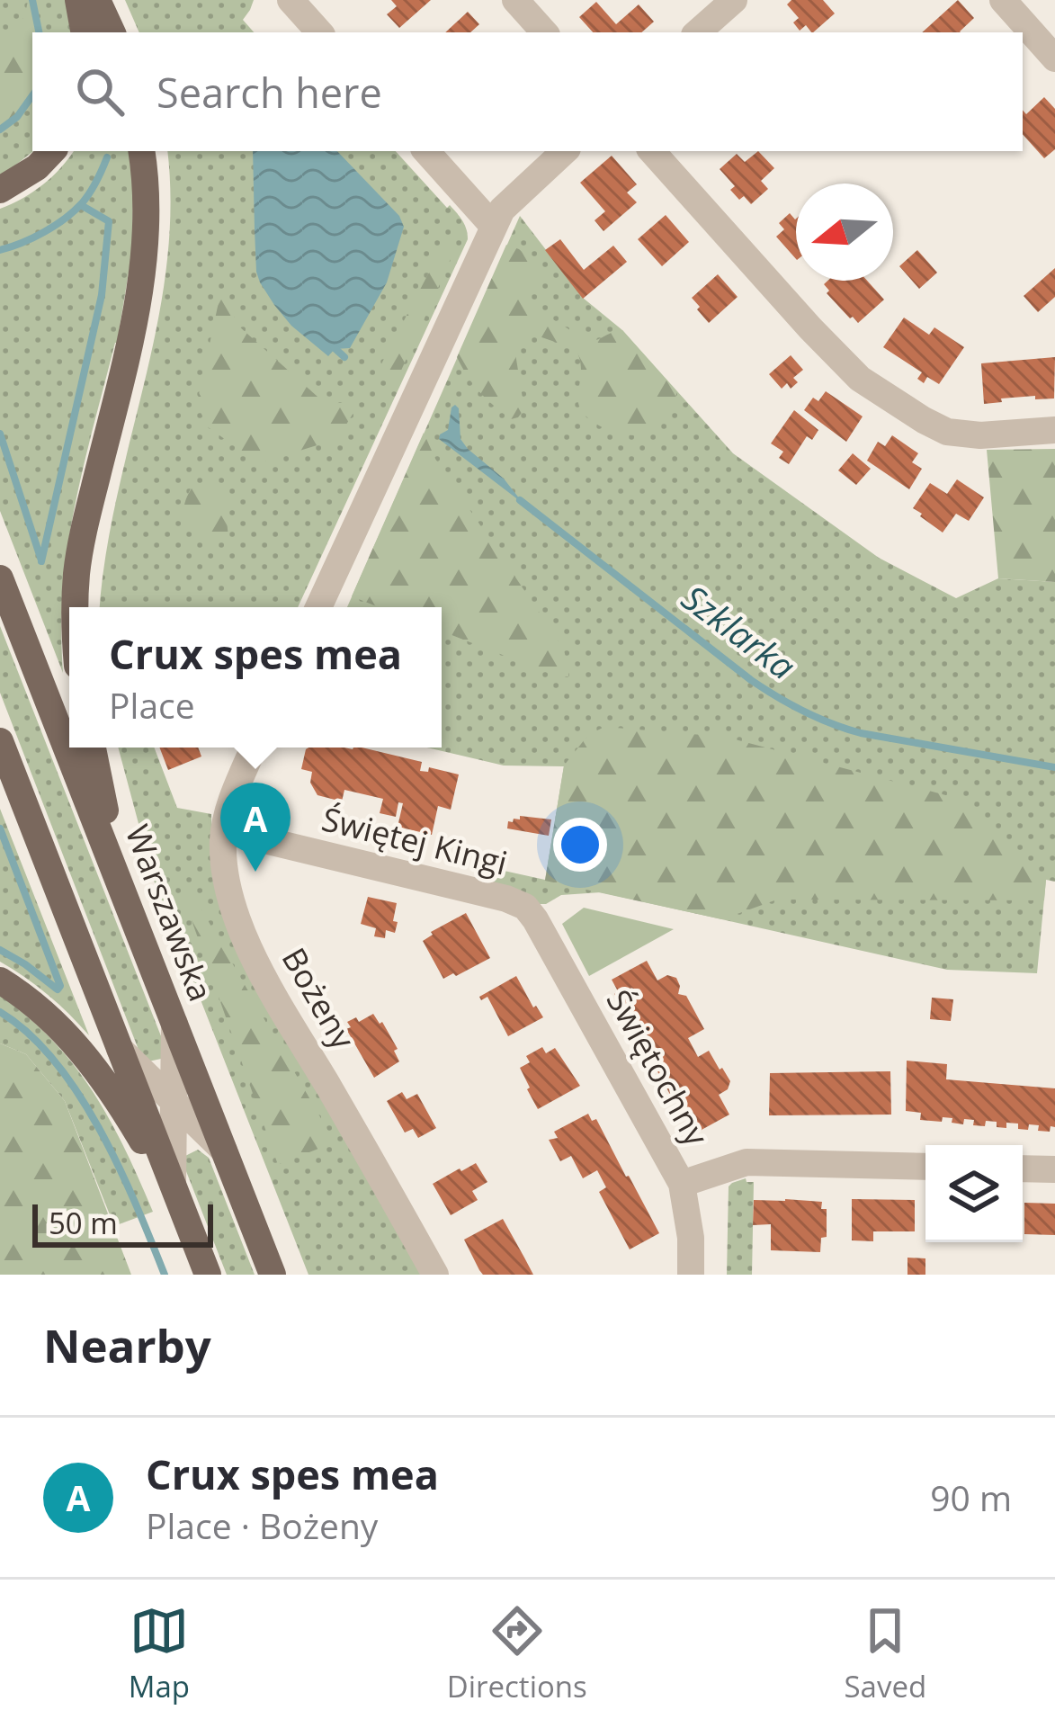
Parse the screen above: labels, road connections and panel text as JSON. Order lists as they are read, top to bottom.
{
  "streets": {
    "main road": ["Warszawska"],
    "street": ["Świętej Kingi", "Bożeny", "Świętochny"]
  },
  "crossings": [
    ["Świętej Kingi", "Bożeny"],
    ["Świętej Kingi", "Świętochny"]
  ],
  "water": ["Szklarka"],
  "scale_bar": "50 m",
  "north": "left",
  "page": {
    "search": "Search here",
    "popup": ["Crux spes mea", "Place"],
    "pins": "A",
    "scale": "50 m",
    "heading": "Nearby",
    "list": [
      {
        "mark": "A",
        "name": "Crux spes mea",
        "note": "Place · Bożeny",
        "value": "90 m"
      }
    ],
    "nav": ["Map", "Directions", "Saved"]
  }
}
